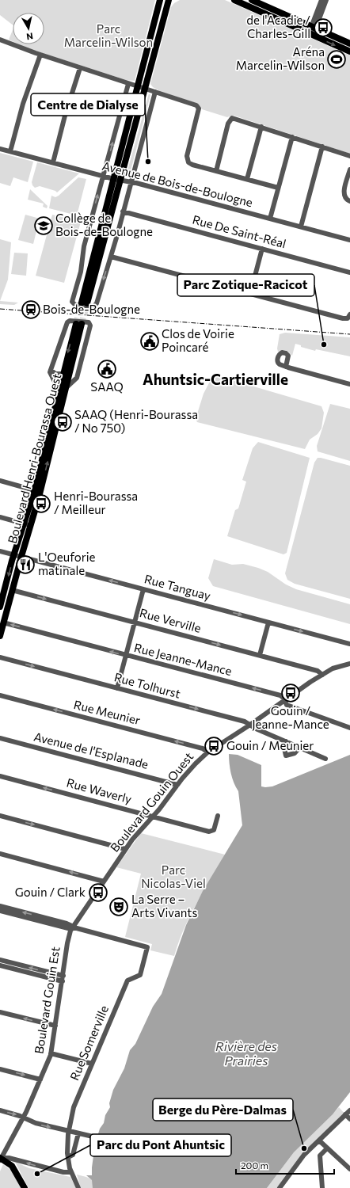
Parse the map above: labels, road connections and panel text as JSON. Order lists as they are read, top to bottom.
{
  "streets": {
    "main road": ["Boulevard Henri-Bourassa Ouest"],
    "street": [
      "Avenue de Bois-de-Boulogne",
      "Rue De Saint-Réal",
      "Rue Tanguay",
      "Rue Verville",
      "Rue Jeanne-Mance",
      "Rue Tolhurst",
      "Rue Meunier",
      "Avenue de l'Esplanade",
      "Rue Waverly",
      "Boulevard Gouin Ouest",
      "Boulevard Gouin Est",
      "Rue Somerville"
    ]
  },
  "crossings": [
    ["Boulevard Henri-Bourassa Ouest", "Rue Tanguay"],
    ["Boulevard Henri-Bourassa Ouest", "Rue Verville"],
    ["Boulevard Henri-Bourassa Ouest", "Rue Jeanne-Mance"],
    ["Rue Verville", "Boulevard Gouin Ouest"],
    ["Rue Jeanne-Mance", "Boulevard Gouin Ouest"],
    ["Rue Tolhurst", "Boulevard Gouin Ouest"],
    ["Rue Meunier", "Boulevard Gouin Ouest"],
    ["Avenue de l'Esplanade", "Boulevard Gouin Ouest"],
    ["Rue Waverly", "Boulevard Gouin Ouest"],
    ["Boulevard Gouin Ouest", "Boulevard Gouin Est"],
    ["Boulevard Gouin Ouest", "Rue Somerville"],
    ["Boulevard Gouin Est", "Rue Somerville"]
  ],
  "one_way": [
    "Rue Verville",
    "Rue Jeanne-Mance",
    "Rue Tolhurst",
    "Rue Meunier"
  ],
  "districts": ["Ahuntsic-Cartierville"],
  "water": ["Rivière des Prairies"],
  "parks": ["Parc Marcelin-Wilson", "Parc Nicolas-Viel"],
  "places": {
    "bus stop": [
      "de l'Acadie / Charles-Gill",
      "SAAQ (Henri-Bourassa / No 750)",
      "Henri-Bourassa / Meilleur",
      "Gouin / Jeanne-Mance",
      "Gouin / Meunier",
      "Gouin / Clark"
    ],
    "sports": ["Aréna Marcelin-Wilson"],
    "other": [
      "Centre de Dialyse",
      "Parc Zotique-Racicot",
      "Berge du Père-Dalmas",
      "Parc du Pont Ahuntsic"
    ],
    "school or university": ["Collège de Bois-de-Boulogne"],
    "station": ["Bois-de-Boulogne"],
    "public building": ["Clos de Voirie Poincaré", "SAAQ"],
    "restaurant": ["L'Oeuforie matinale"],
    "theatre": ["La Serre – Arts Vivants"]
  },
  "scale_bar": "200 m",
  "north": "bottom"
}
